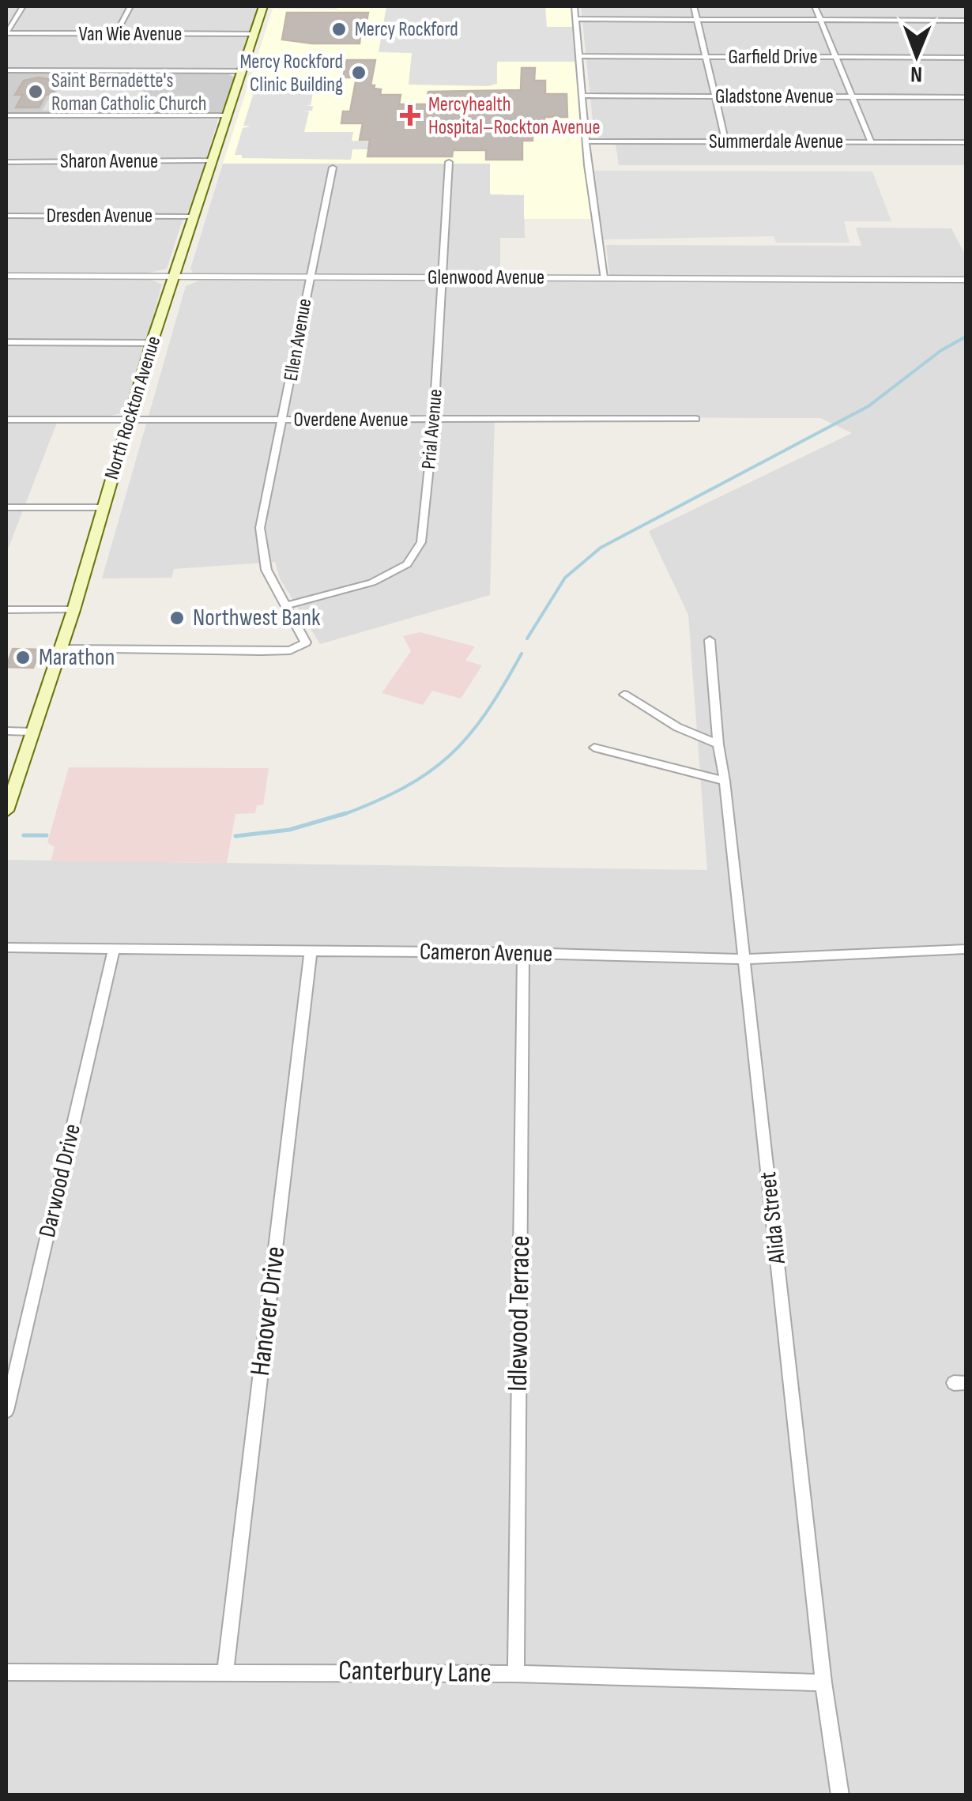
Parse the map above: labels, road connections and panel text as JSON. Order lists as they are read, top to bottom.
{
  "streets": {
    "main road": ["North Rockton Avenue"],
    "street": [
      "Van Wie Avenue",
      "Garfield Drive",
      "Gladstone Avenue",
      "Summerdale Avenue",
      "Sharon Avenue",
      "Dresden Avenue",
      "Glenwood Avenue",
      "Ellen Avenue",
      "Overdene Avenue",
      "Prial Avenue",
      "Cameron Avenue",
      "Darwood Drive",
      "Alida Street",
      "Hanover Drive",
      "Idlewood Terrace",
      "Canterbury Lane"
    ]
  },
  "crossings": [
    ["Van Wie Avenue", "North Rockton Avenue"],
    ["Sharon Avenue", "North Rockton Avenue"],
    ["Dresden Avenue", "North Rockton Avenue"],
    ["Glenwood Avenue", "Ellen Avenue"],
    ["Glenwood Avenue", "North Rockton Avenue"],
    ["Glenwood Avenue", "Prial Avenue"],
    ["Ellen Avenue", "North Rockton Avenue"],
    ["Ellen Avenue", "Overdene Avenue"],
    ["Ellen Avenue", "Prial Avenue"],
    ["North Rockton Avenue", "Overdene Avenue"],
    ["Overdene Avenue", "Prial Avenue"],
    ["Cameron Avenue", "Darwood Drive"],
    ["Cameron Avenue", "Alida Street"],
    ["Cameron Avenue", "Hanover Drive"],
    ["Cameron Avenue", "Idlewood Terrace"],
    ["Alida Street", "Canterbury Lane"],
    ["Hanover Drive", "Canterbury Lane"],
    ["Idlewood Terrace", "Canterbury Lane"]
  ],
  "places": {
    "other": [
      "Mercy Rockford",
      "Mercy Rockford Clinic Building",
      "Saint Bernadette's Roman Catholic Church",
      "Northwest Bank",
      "Marathon"
    ],
    "health": ["Mercyhealth Hospital–Rockton Avenue"]
  },
  "north": "bottom"
}
